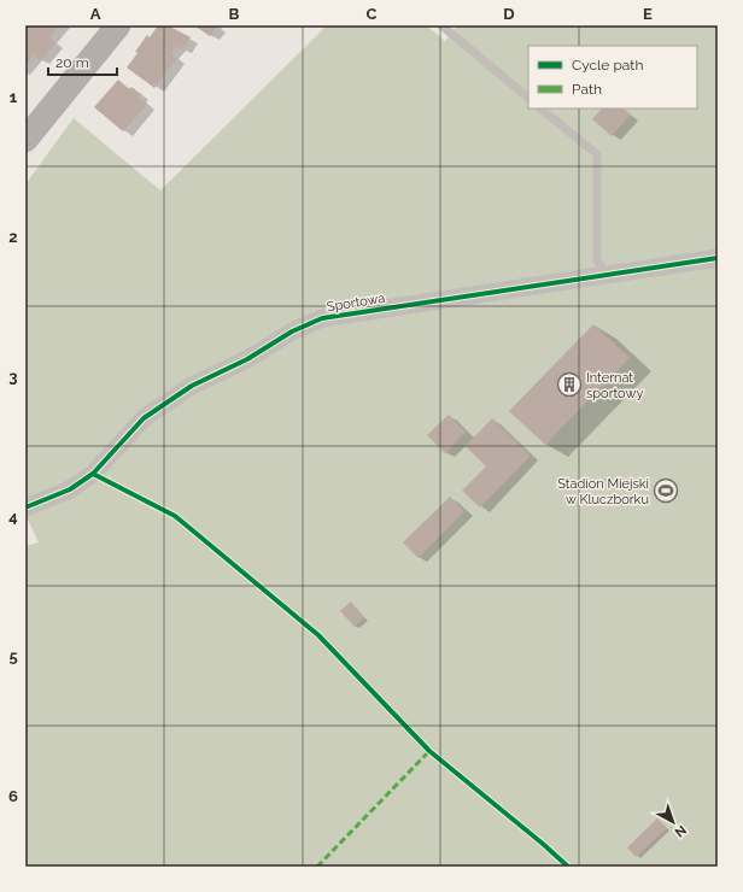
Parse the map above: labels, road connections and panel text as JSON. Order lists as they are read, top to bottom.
{
  "streets": {
    "street": ["Sportowa"]
  },
  "places": {
    "building": ["Internat sportowy"],
    "sports": ["Stadion Miejski w Kluczborku"]
  },
  "legend": ["Cycle path", "Path"],
  "scale_bar": "20 m",
  "north": "bottom right",
  "grid": {
    "columns": [
      "A",
      "B",
      "C",
      "D",
      "E"
    ],
    "rows": [
      "1",
      "2",
      "3",
      "4",
      "5",
      "6"
    ]
  }
}
